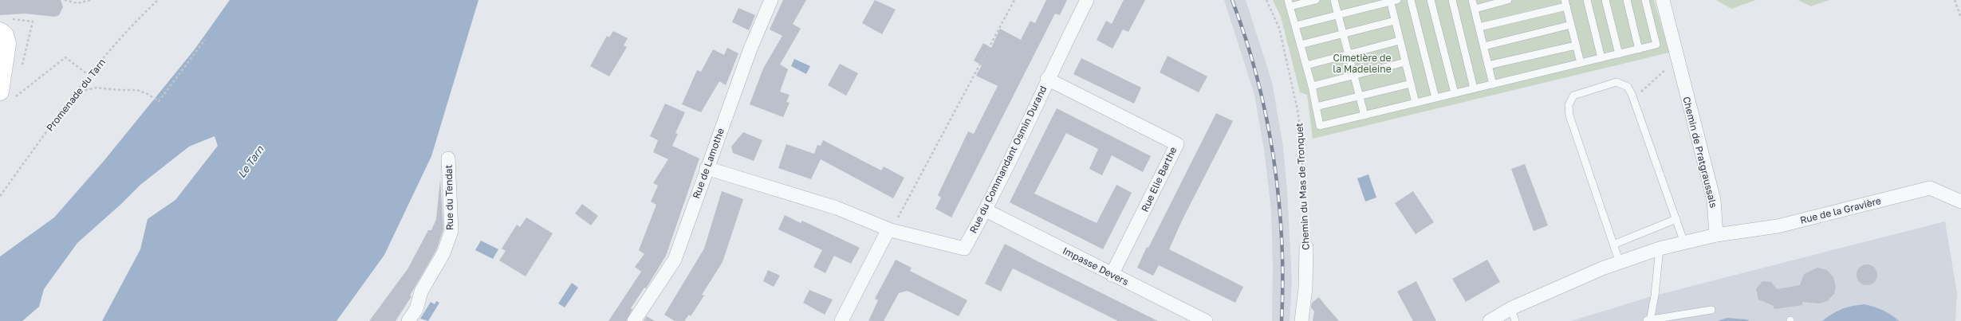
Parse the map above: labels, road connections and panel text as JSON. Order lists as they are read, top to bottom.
{
  "streets": {
    "street": [
      "Chemin de Pratgraussals",
      "Rue du Commandant Osmin Durand",
      "Rue de Lamothe",
      "Rue Elie Barthe",
      "Chemin du Mas de Tronquet",
      "Rue du Tendat",
      "Rue de la Gravière",
      "Impasse Devers"
    ],
    "path": ["Promenade du Tarn"]
  },
  "crossings": [
    ["Chemin de Pratgraussals", "Rue de la Gravière"],
    ["Rue du Commandant Osmin Durand", "Rue de Lamothe"],
    ["Rue du Commandant Osmin Durand", "Rue Elie Barthe"],
    ["Rue du Commandant Osmin Durand", "Impasse Devers"],
    ["Rue Elie Barthe", "Impasse Devers"]
  ],
  "water": ["Le Tarn"],
  "parks": ["Cimetière de la Madeleine"]
}
